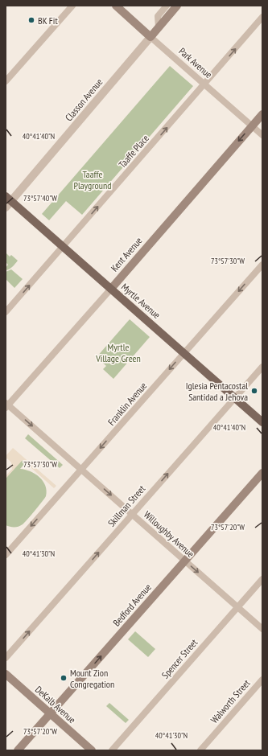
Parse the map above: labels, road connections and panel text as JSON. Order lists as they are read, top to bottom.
{
  "streets": {
    "main road": [
      "Park Avenue",
      "Classon Avenue",
      "Kent Avenue",
      "Myrtle Avenue",
      "Bedford Avenue",
      "DeKalb Avenue"
    ],
    "street": [
      "Taaffe Place",
      "Franklin Avenue",
      "Skillman Street",
      "Willoughby Avenue",
      "Spencer Street",
      "Walworth Street"
    ]
  },
  "crossings": [
    ["Park Avenue", "Classon Avenue"],
    ["Park Avenue", "Taaffe Place"],
    ["Park Avenue", "Kent Avenue"],
    ["Classon Avenue", "Myrtle Avenue"],
    ["Taaffe Place", "Myrtle Avenue"],
    ["Kent Avenue", "Myrtle Avenue"],
    ["Kent Avenue", "Willoughby Avenue"],
    ["Myrtle Avenue", "Franklin Avenue"],
    ["Myrtle Avenue", "Skillman Street"],
    ["Franklin Avenue", "Willoughby Avenue"],
    ["Skillman Street", "Willoughby Avenue"],
    ["Willoughby Avenue", "Bedford Avenue"],
    ["Willoughby Avenue", "Spencer Street"],
    ["Bedford Avenue", "DeKalb Avenue"]
  ],
  "one_way": [
    "Taaffe Place",
    "Kent Avenue",
    "Franklin Avenue",
    "Skillman Street",
    "Willoughby Avenue",
    "Bedford Avenue"
  ],
  "parks": ["Taaffe Playground", "Myrtle Village Green"],
  "places": ["BK Fit", "Iglesia Pentacostal Santidad a Jehova", "Mount Zion Congregation"],
  "coordinates": [
    "40°41'40\"N",
    "73°57'40\"W",
    "73°57'30\"W",
    "73°57'20\"W",
    "40°41'30\"N"
  ]
}
